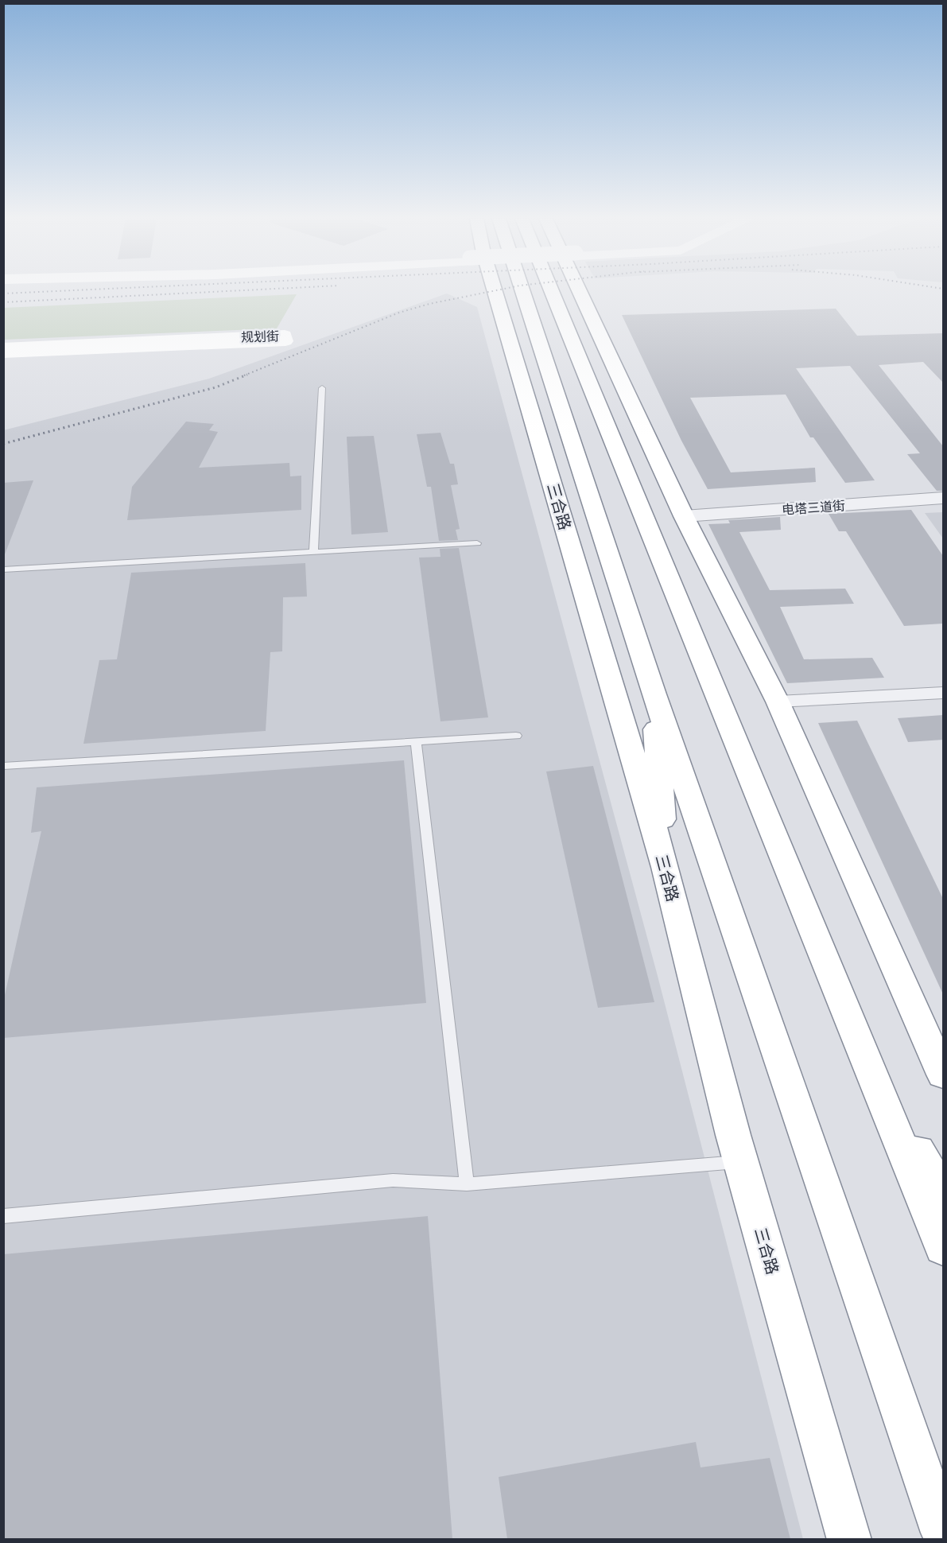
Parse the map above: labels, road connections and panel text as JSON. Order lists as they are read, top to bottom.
{
  "streets": {
    "main road": ["规划街", "三合路"],
    "street": ["电塔三道街"]
  }
}
